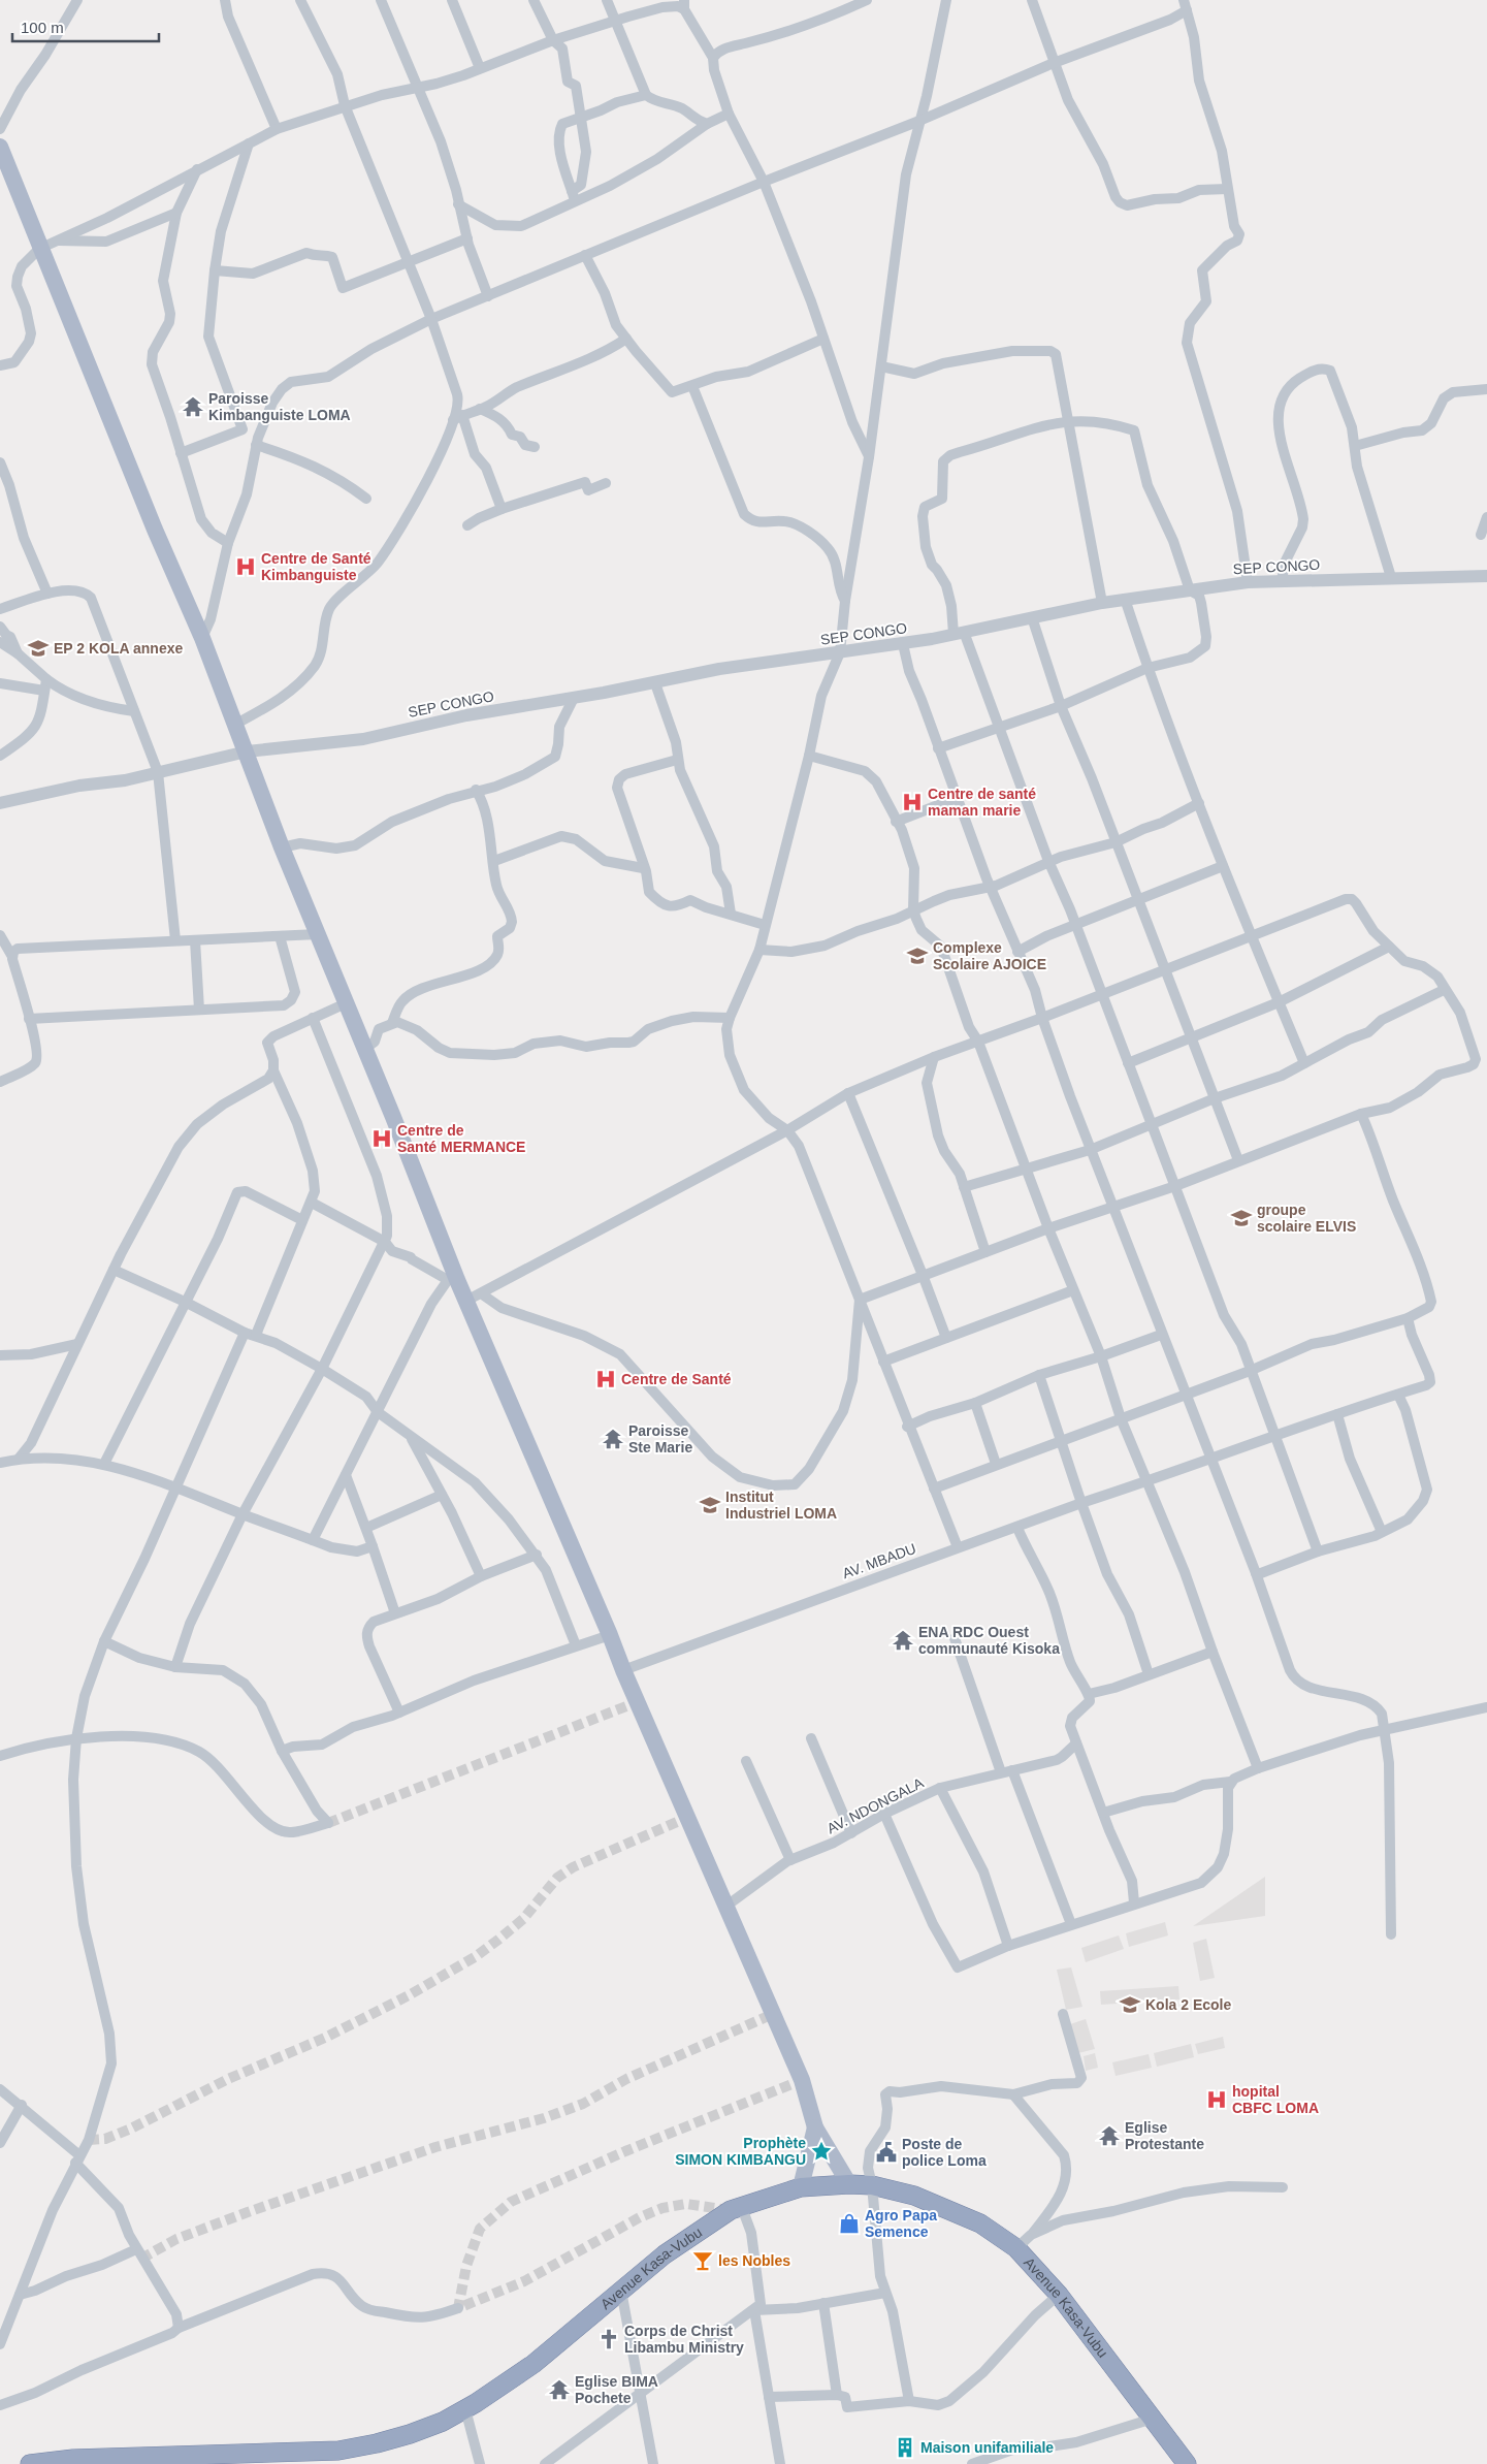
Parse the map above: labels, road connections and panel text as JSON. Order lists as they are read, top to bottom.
{
  "streets": {
    "highway": ["Avenue Kasa-Vubu"],
    "street": ["SEP CONGO", "AV. MBADU", "AV. NDONGALA"]
  },
  "places": {
    "temple": [
      "Paroisse Kimbanguiste LOMA",
      "Paroisse Ste Marie",
      "ENA RDC Ouest communauté Kisoka",
      "Eglise Protestante",
      "Eglise BIMA Pochete"
    ],
    "hospital": [
      "Centre de Santé Kimbanguiste",
      "Centre de santé maman marie",
      "Centre de Santé MERMANCE",
      "Centre de Santé",
      "hopital CBFC LOMA"
    ],
    "school or university": [
      "EP 2 KOLA annexe",
      "Complexe Scolaire AJOICE",
      "groupe scolaire ELVIS",
      "Institut Industriel LOMA",
      "Kola 2 Ecole"
    ],
    "place": ["Prophète SIMON KIMBANGU"],
    "public building": ["Poste de police Loma"],
    "shop": ["Agro Papa Semence"],
    "bar": ["les Nobles"],
    "church": ["Corps de Christ Libambu Ministry"],
    "building": ["Maison unifamiliale"]
  },
  "scale_bar": "100 m"
}
